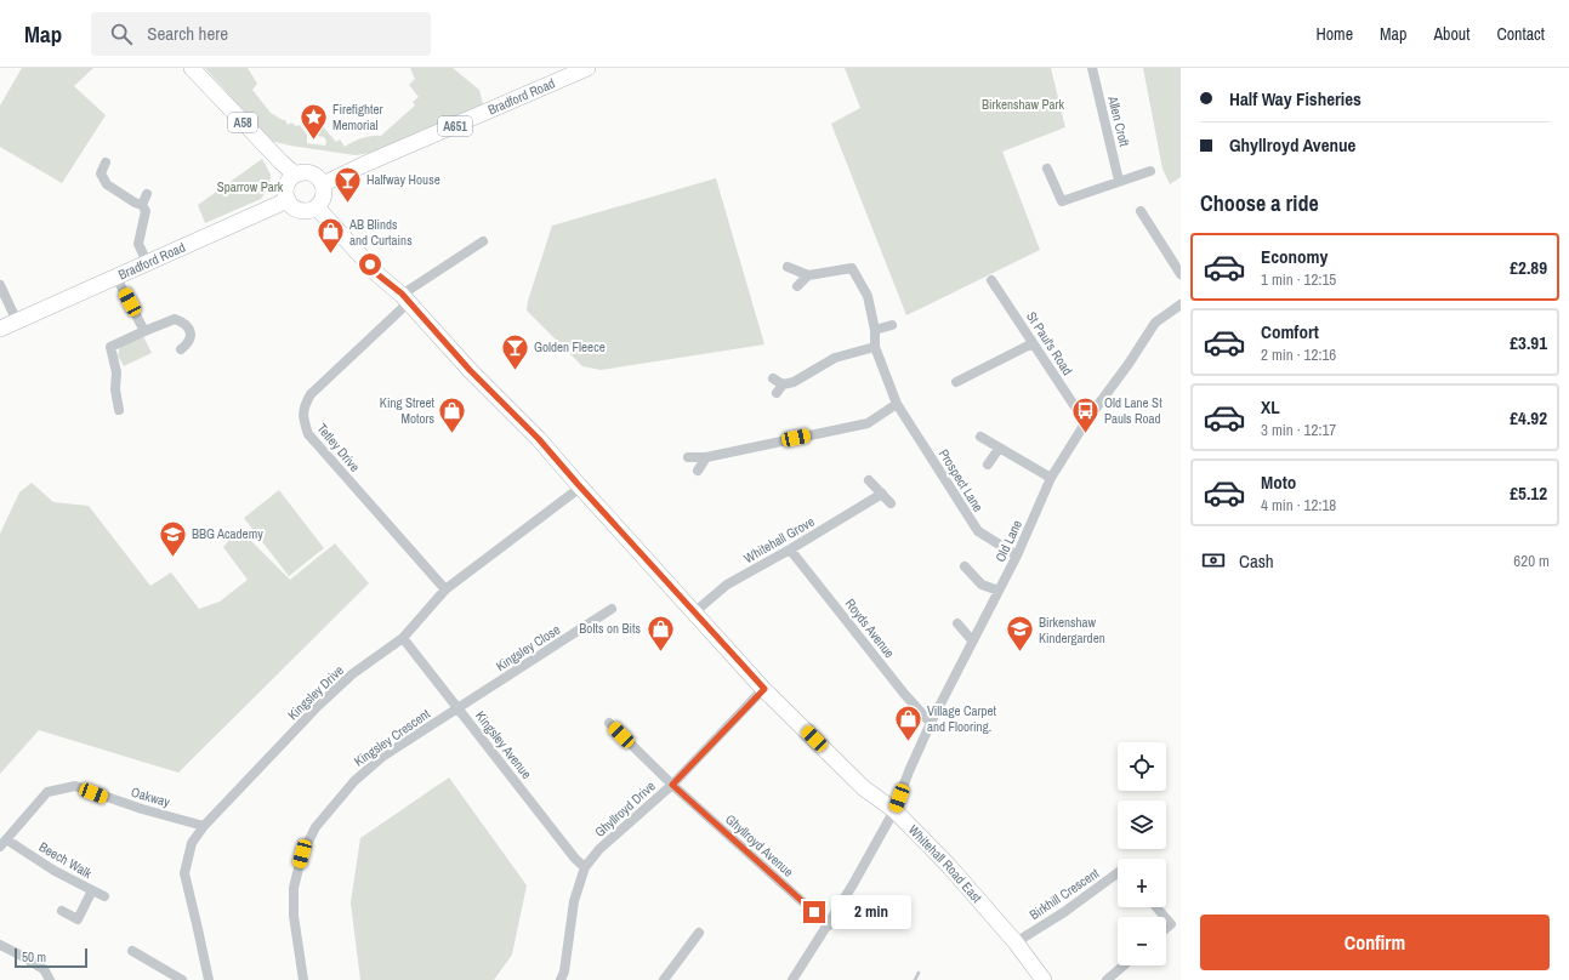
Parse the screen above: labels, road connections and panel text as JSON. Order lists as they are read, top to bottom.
{
  "streets": {
    "main road": [
      "Bradford Road",
      "A58",
      "A651",
      "Whitehall Road East"
    ],
    "street": [
      "Allen Croft",
      "St Paul's Road",
      "Tetley Drive",
      "Prospect Lane",
      "Whitehall Grove",
      "Old Lane",
      "Royds Avenue",
      "Kingsley Close",
      "Kingsley Drive",
      "Kingsley Crescent",
      "Kingsley Avenue",
      "Oakway",
      "Ghyllroyd Drive",
      "Ghyllroyd Avenue",
      "Beech Walk",
      "Birkhill Crescent"
    ]
  },
  "crossings": [
    ["Bradford Road", "A58"],
    ["Bradford Road", "Whitehall Road East"],
    ["A58", "Whitehall Road East"],
    ["St Paul's Road", "Old Lane"],
    ["Tetley Drive", "Kingsley Drive"],
    ["Tetley Drive", "Whitehall Road East"],
    ["Prospect Lane", "Old Lane"],
    ["Whitehall Grove", "Royds Avenue"],
    ["Whitehall Grove", "Whitehall Road East"],
    ["Old Lane", "Royds Avenue"],
    ["Old Lane", "Ghyllroyd Avenue"],
    ["Old Lane", "Whitehall Road East"],
    ["Kingsley Close", "Kingsley Crescent"],
    ["Kingsley Close", "Kingsley Avenue"],
    ["Kingsley Drive", "Kingsley Avenue"],
    ["Kingsley Drive", "Oakway"],
    ["Kingsley Drive", "Whitehall Road East"],
    ["Kingsley Crescent", "Kingsley Avenue"],
    ["Kingsley Avenue", "Ghyllroyd Drive"],
    ["Oakway", "Beech Walk"],
    ["Ghyllroyd Drive", "Ghyllroyd Avenue"],
    ["Ghyllroyd Drive", "Whitehall Road East"],
    ["Whitehall Road East", "Birkhill Crescent"]
  ],
  "parks": ["Birkenshaw Park", "Sparrow Park"],
  "places": {
    "place": ["Firefighter Memorial"],
    "bar": ["Halfway House", "Golden Fleece"],
    "shop": [
      "AB Blinds and Curtains",
      "King Street Motors",
      "Bolts on Bits",
      "Village Carpet and Flooring."
    ],
    "bus stop": ["Old Lane St Pauls Road"],
    "school or university": ["BBG Academy", "Birkenshaw Kindergarden"]
  },
  "scale_bar": "50 m",
  "page": {
    "header": "Map",
    "search": "Search here",
    "nav": [
      "Home",
      "Map",
      "About",
      "Contact"
    ],
    "banner": ["Half Way Fisheries", "Ghyllroyd Avenue"],
    "heading": "Choose a ride",
    "list": [
      {
        "name": "Economy",
        "note": "1 min · 12:15",
        "value": "£2.89"
      },
      {
        "name": "Comfort",
        "note": "2 min · 12:16",
        "value": "£3.91"
      },
      {
        "name": "XL",
        "note": "3 min · 12:17",
        "value": "£4.92"
      },
      {
        "name": "Moto",
        "note": "4 min · 12:18",
        "value": "£5.12"
      }
    ],
    "pay": ["Cash", "620 m"],
    "map_buttons": ["+", "−"],
    "bubble": "2 min",
    "buttons": "Confirm",
    "scale": "50 m"
  }
}
